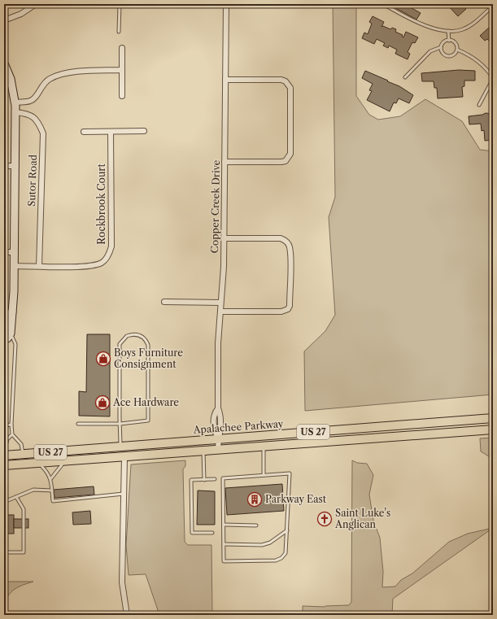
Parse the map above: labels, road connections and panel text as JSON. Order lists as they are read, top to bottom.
{
  "streets": {
    "main road": ["Apalachee Parkway", "US 27"],
    "street": ["Sutor Road", "Rockbrook Court", "Copper Creek Drive"]
  },
  "crossings": [
    ["Sutor Road", "Rockbrook Court"],
    ["Copper Creek Drive", "Apalachee Parkway"],
    ["Copper Creek Drive", "US 27"]
  ],
  "places": {
    "shop": ["Boys Furniture Consignment", "Ace Hardware"],
    "building": ["Parkway East"],
    "church": ["Saint Luke's Anglican"]
  }
}
